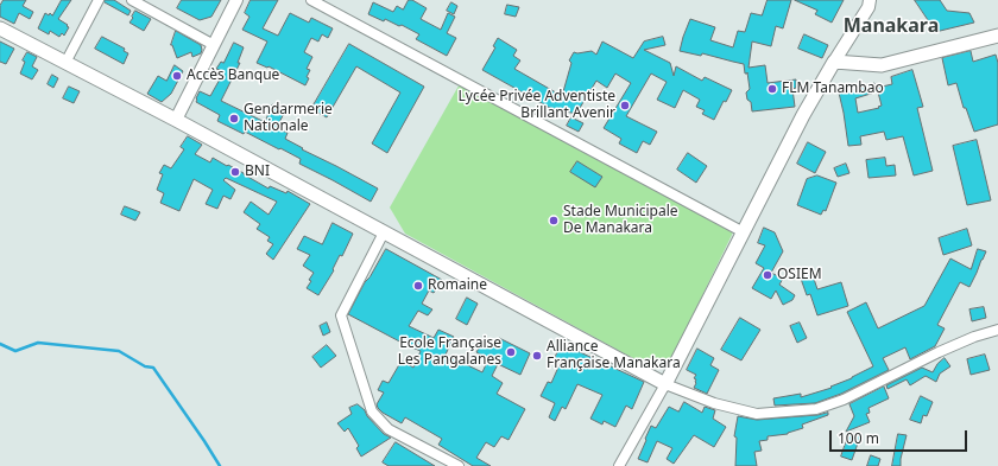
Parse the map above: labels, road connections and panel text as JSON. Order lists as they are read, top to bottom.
{
  "districts": ["Manakara"],
  "places": [
    "Accès Banque",
    "FLM Tanambao",
    "Lycée Privée Adventiste Brillant Avenir",
    "Gendarmerie Nationale",
    "BNI",
    "Stade Municipale De Manakara",
    "OSIEM",
    "Romaine",
    "Ecole Française Les Pangalanes",
    "Alliance Française Manakara"
  ],
  "scale_bar": "100 m"
}
